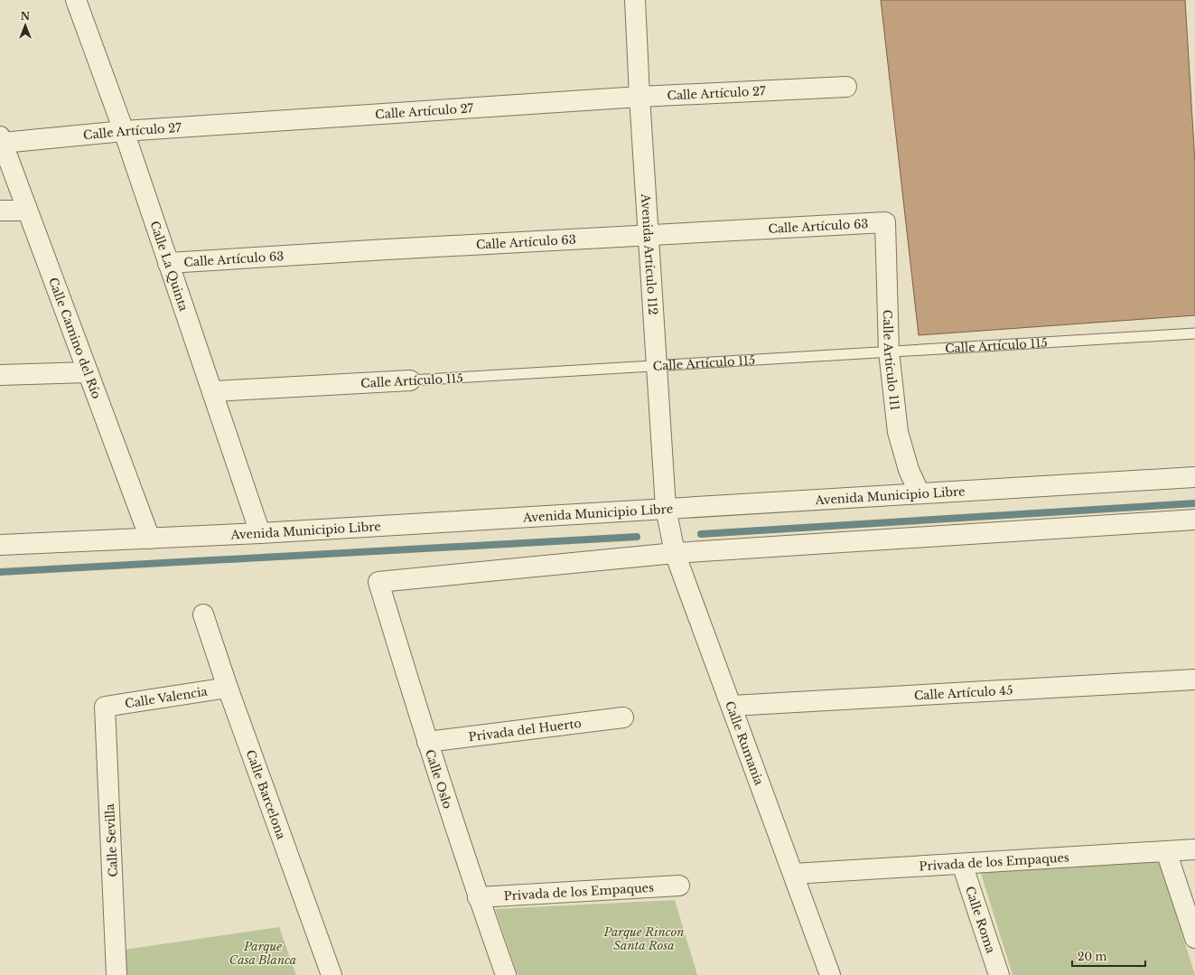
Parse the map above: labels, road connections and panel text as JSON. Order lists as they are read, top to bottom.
{
  "streets": {
    "street": [
      "Calle Artículo 27",
      "Calle Artículo 63",
      "Avenida Artículo 112",
      "Calle La Quinta",
      "Calle Camino del Río",
      "Calle Artículo 115",
      "Calle Artículo 111",
      "Avenida Municipio Libre",
      "Calle Artículo 45",
      "Calle Valencia",
      "Privada del Huerto",
      "Calle Rumania",
      "Calle Oslo",
      "Calle Barcelona",
      "Calle Sevilla",
      "Privada de los Empaques",
      "Calle Roma"
    ]
  },
  "crossings": [
    ["Calle Artículo 27", "Avenida Artículo 112"],
    ["Calle Artículo 27", "Calle La Quinta"],
    ["Calle Artículo 27", "Calle Camino del Río"],
    ["Calle Artículo 63", "Avenida Artículo 112"],
    ["Calle Artículo 63", "Calle La Quinta"],
    ["Calle Artículo 63", "Calle Artículo 111"],
    ["Avenida Artículo 112", "Calle Artículo 115"],
    ["Avenida Artículo 112", "Avenida Municipio Libre"],
    ["Avenida Artículo 112", "Calle Rumania"],
    ["Calle La Quinta", "Calle Artículo 115"],
    ["Calle La Quinta", "Avenida Municipio Libre"],
    ["Calle Camino del Río", "Avenida Municipio Libre"],
    ["Calle Artículo 115", "Calle Artículo 111"],
    ["Calle Artículo 111", "Avenida Municipio Libre"],
    ["Avenida Municipio Libre", "Calle Rumania"],
    ["Calle Artículo 45", "Calle Rumania"],
    ["Calle Valencia", "Calle Barcelona"],
    ["Calle Valencia", "Calle Sevilla"],
    ["Privada del Huerto", "Calle Oslo"],
    ["Calle Rumania", "Calle Oslo"],
    ["Calle Rumania", "Privada de los Empaques"],
    ["Calle Oslo", "Privada de los Empaques"],
    ["Privada de los Empaques", "Calle Roma"]
  ],
  "parks": ["Parque Rincon Santa Rosa", "Parque Casa Blanca"],
  "scale_bar": "20 m",
  "north": "top"
}
